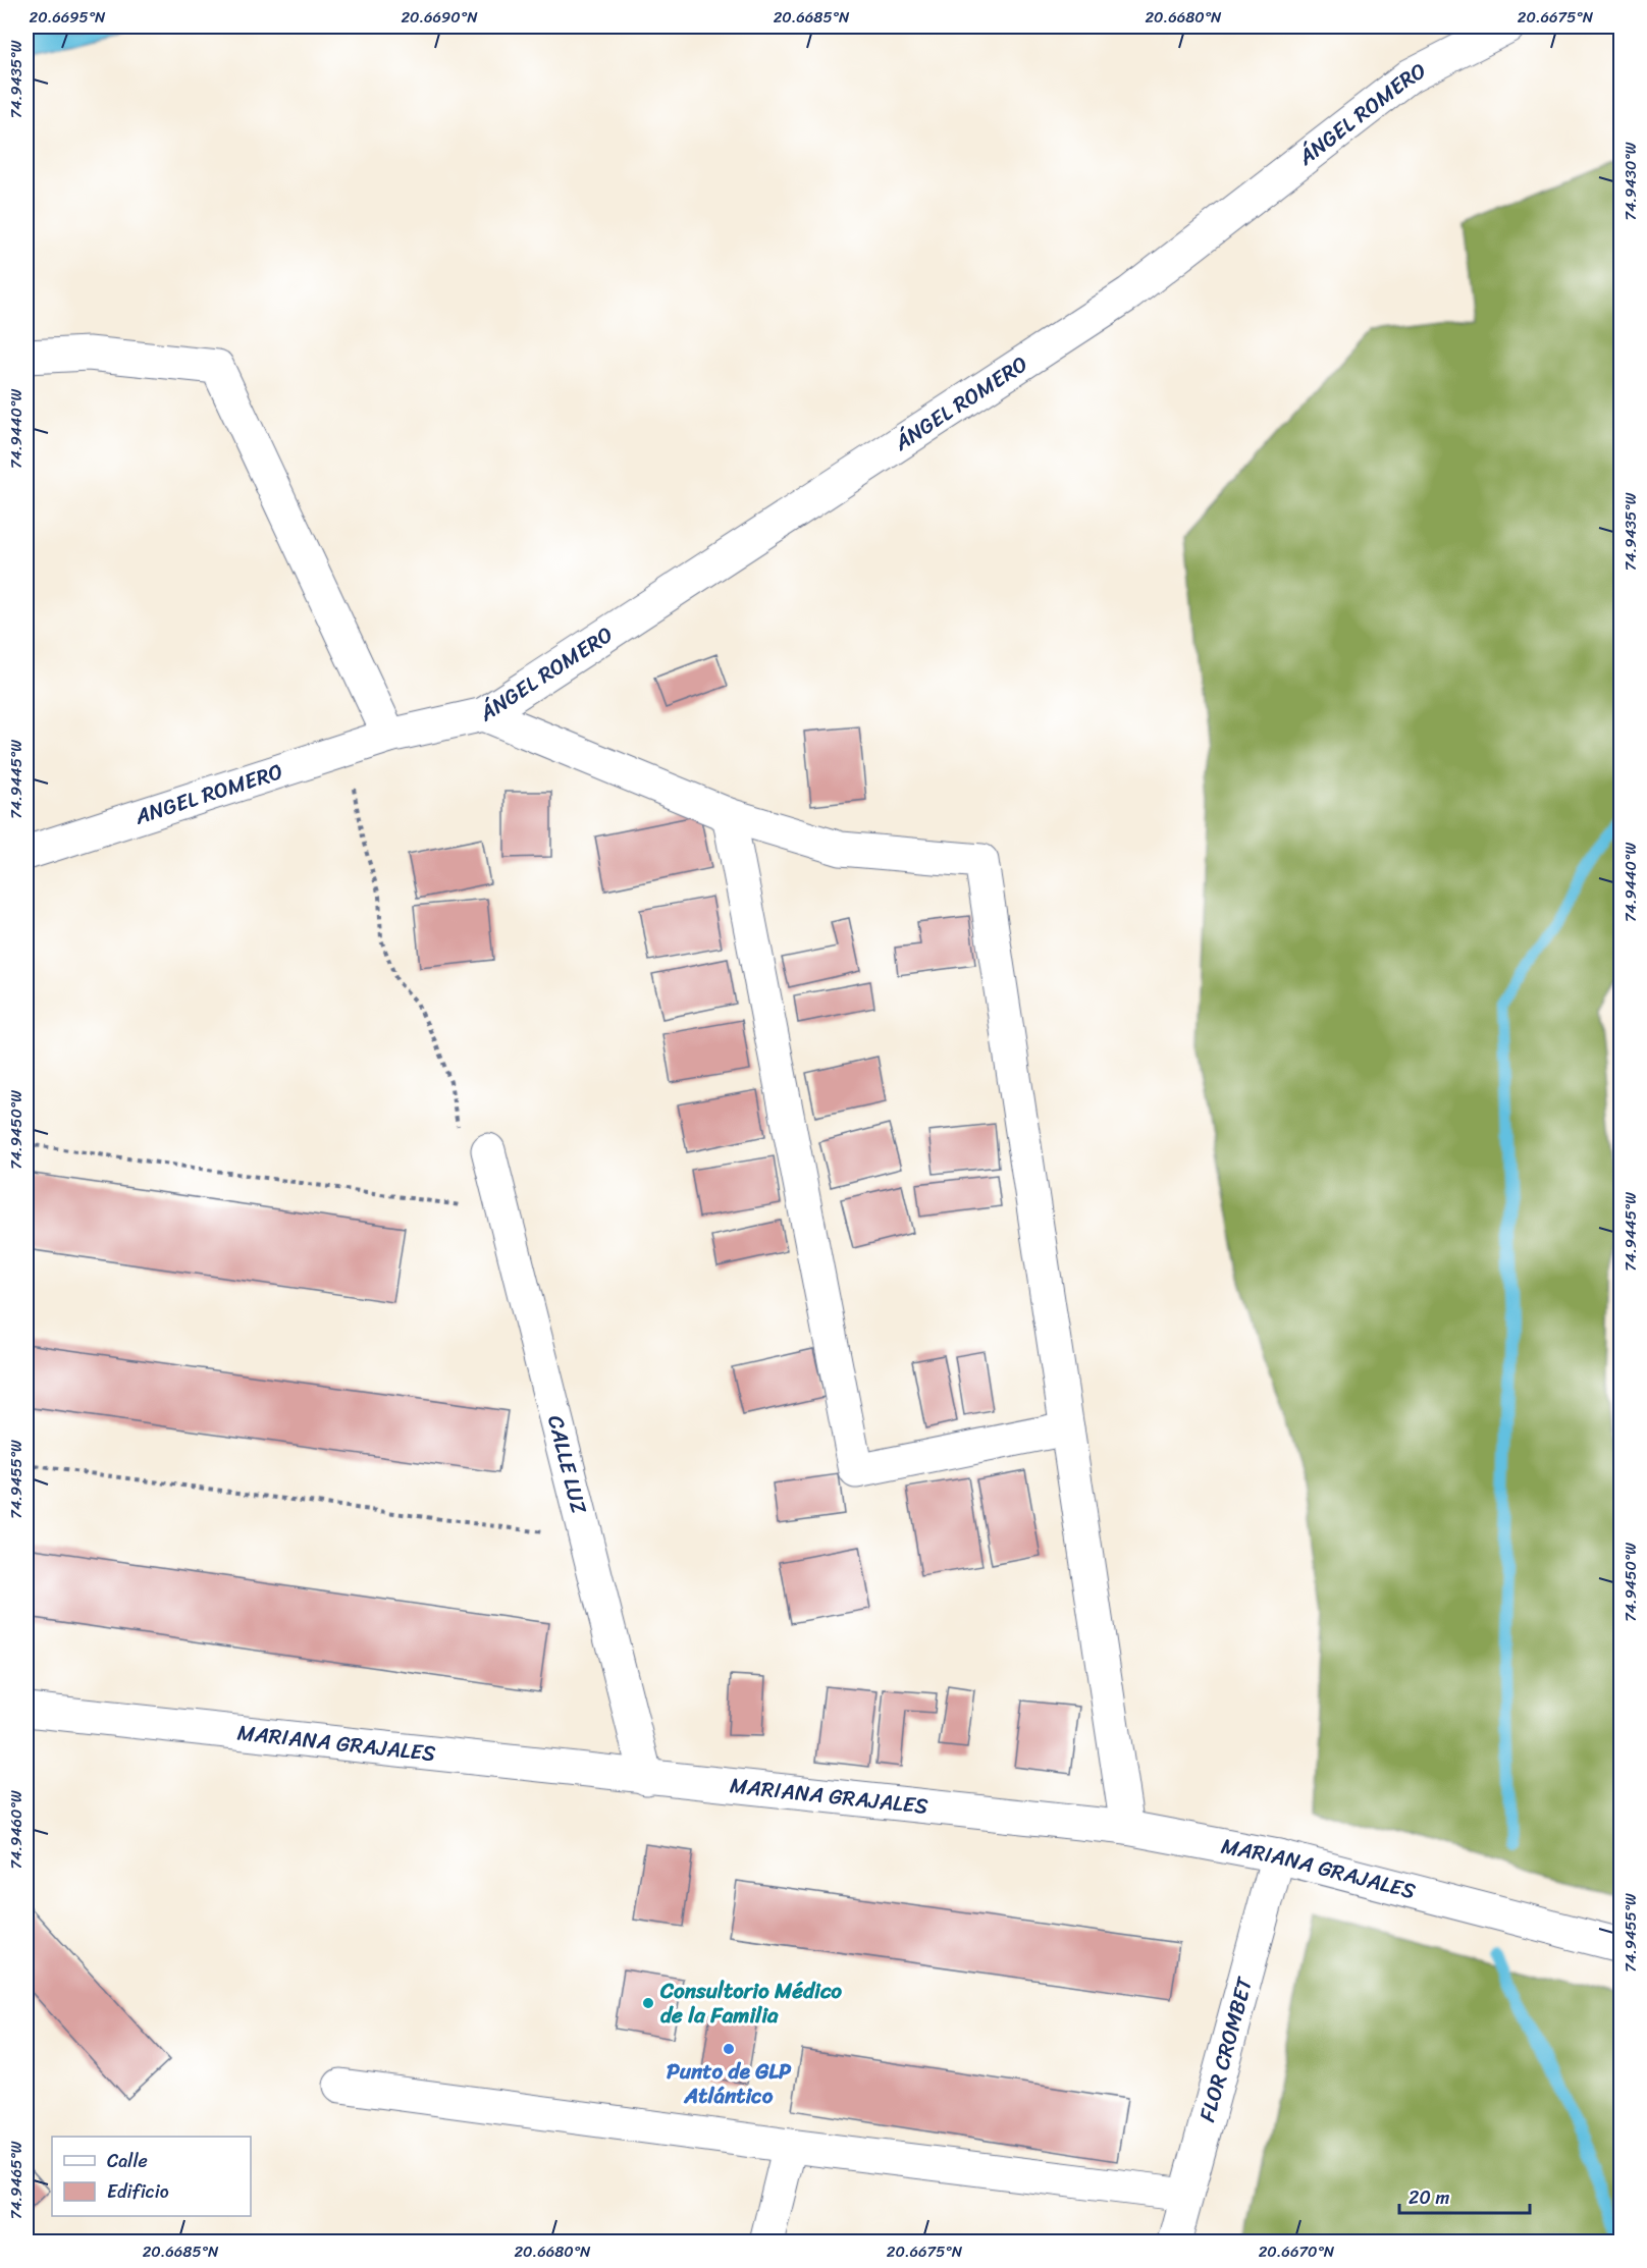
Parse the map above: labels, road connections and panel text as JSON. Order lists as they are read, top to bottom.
{
  "streets": {
    "street": [
      "ÁNGEL ROMERO",
      "ANGEL ROMERO",
      "CALLE LUZ",
      "MARIANA GRAJALES",
      "FLOR CROMBET"
    ]
  },
  "crossings": [
    ["ÁNGEL ROMERO", "ANGEL ROMERO"],
    ["CALLE LUZ", "MARIANA GRAJALES"],
    ["MARIANA GRAJALES", "FLOR CROMBET"]
  ],
  "places": ["Consultorio Médico de la Familia", "Punto de GLP Atlántico"],
  "legend": ["Calle", "Edificio"],
  "scale_bar": "20 m",
  "coordinates": [
    "20.6695°N",
    "20.6690°N",
    "20.6685°N",
    "20.6680°N",
    "20.6675°N",
    "74.9435°W",
    "74.9430°W",
    "74.9440°W",
    "74.9445°W",
    "74.9450°W",
    "74.9455°W",
    "74.9460°W",
    "74.9465°W",
    "20.6670°N"
  ]
}
